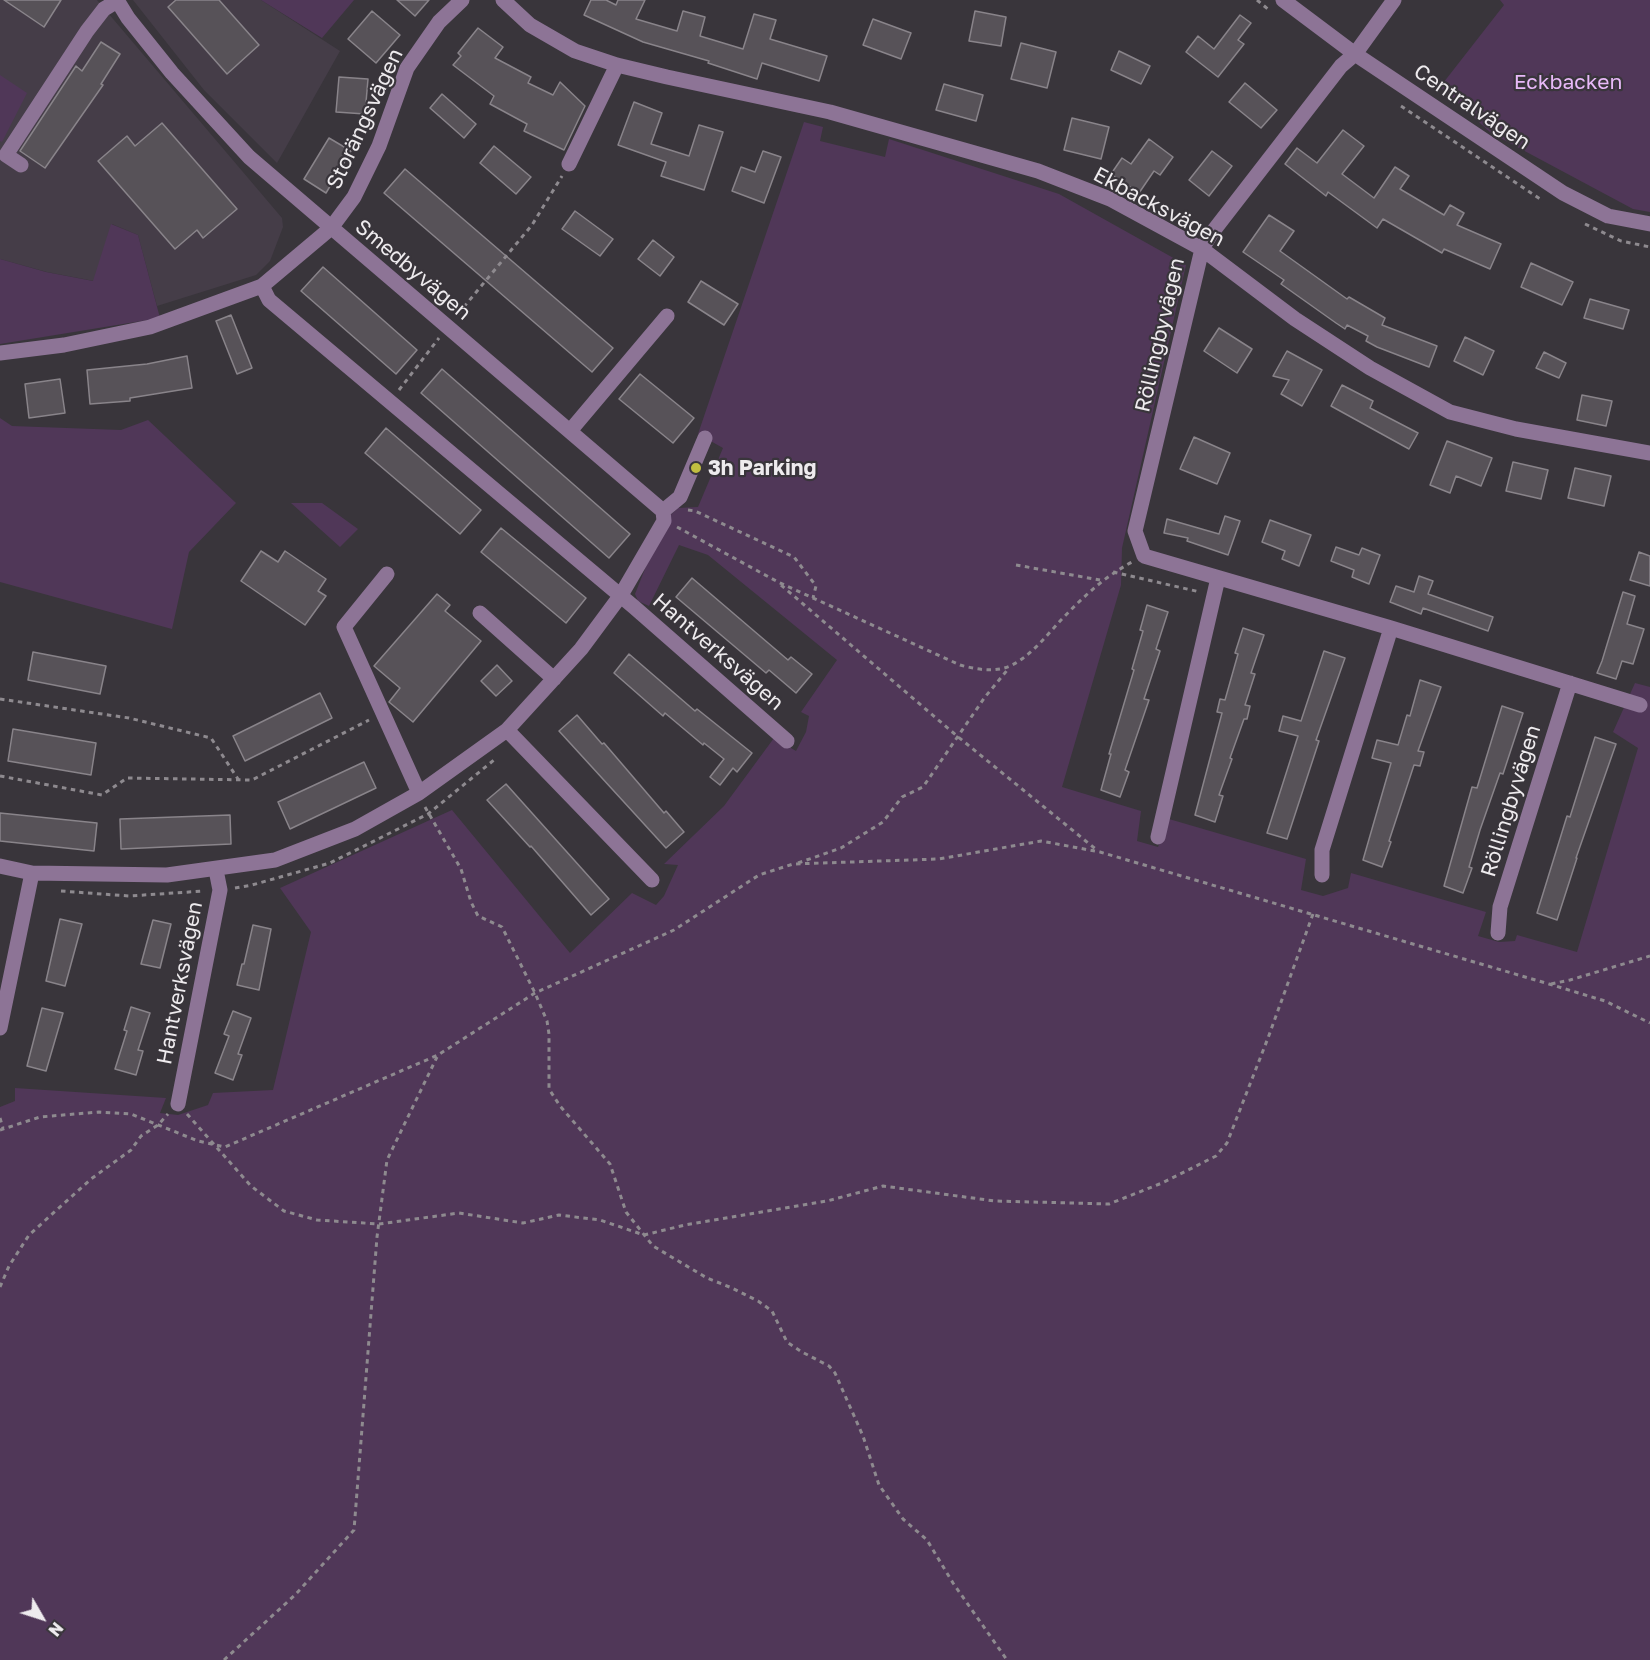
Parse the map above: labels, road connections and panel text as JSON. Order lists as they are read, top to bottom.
{
  "streets": {
    "street": [
      "Centralvägen",
      "Storängsvägen",
      "Ekbacksvägen",
      "Smedbyvägen",
      "Röllingbyvägen",
      "Hantverksvägen"
    ]
  },
  "crossings": [
    ["Centralvägen", "Röllingbyvägen"],
    ["Storängsvägen", "Smedbyvägen"],
    ["Ekbacksvägen", "Röllingbyvägen"],
    ["Smedbyvägen", "Hantverksvägen"]
  ],
  "parks": ["Eckbacken"],
  "places": ["3h Parking"],
  "north": "bottom right"
}
